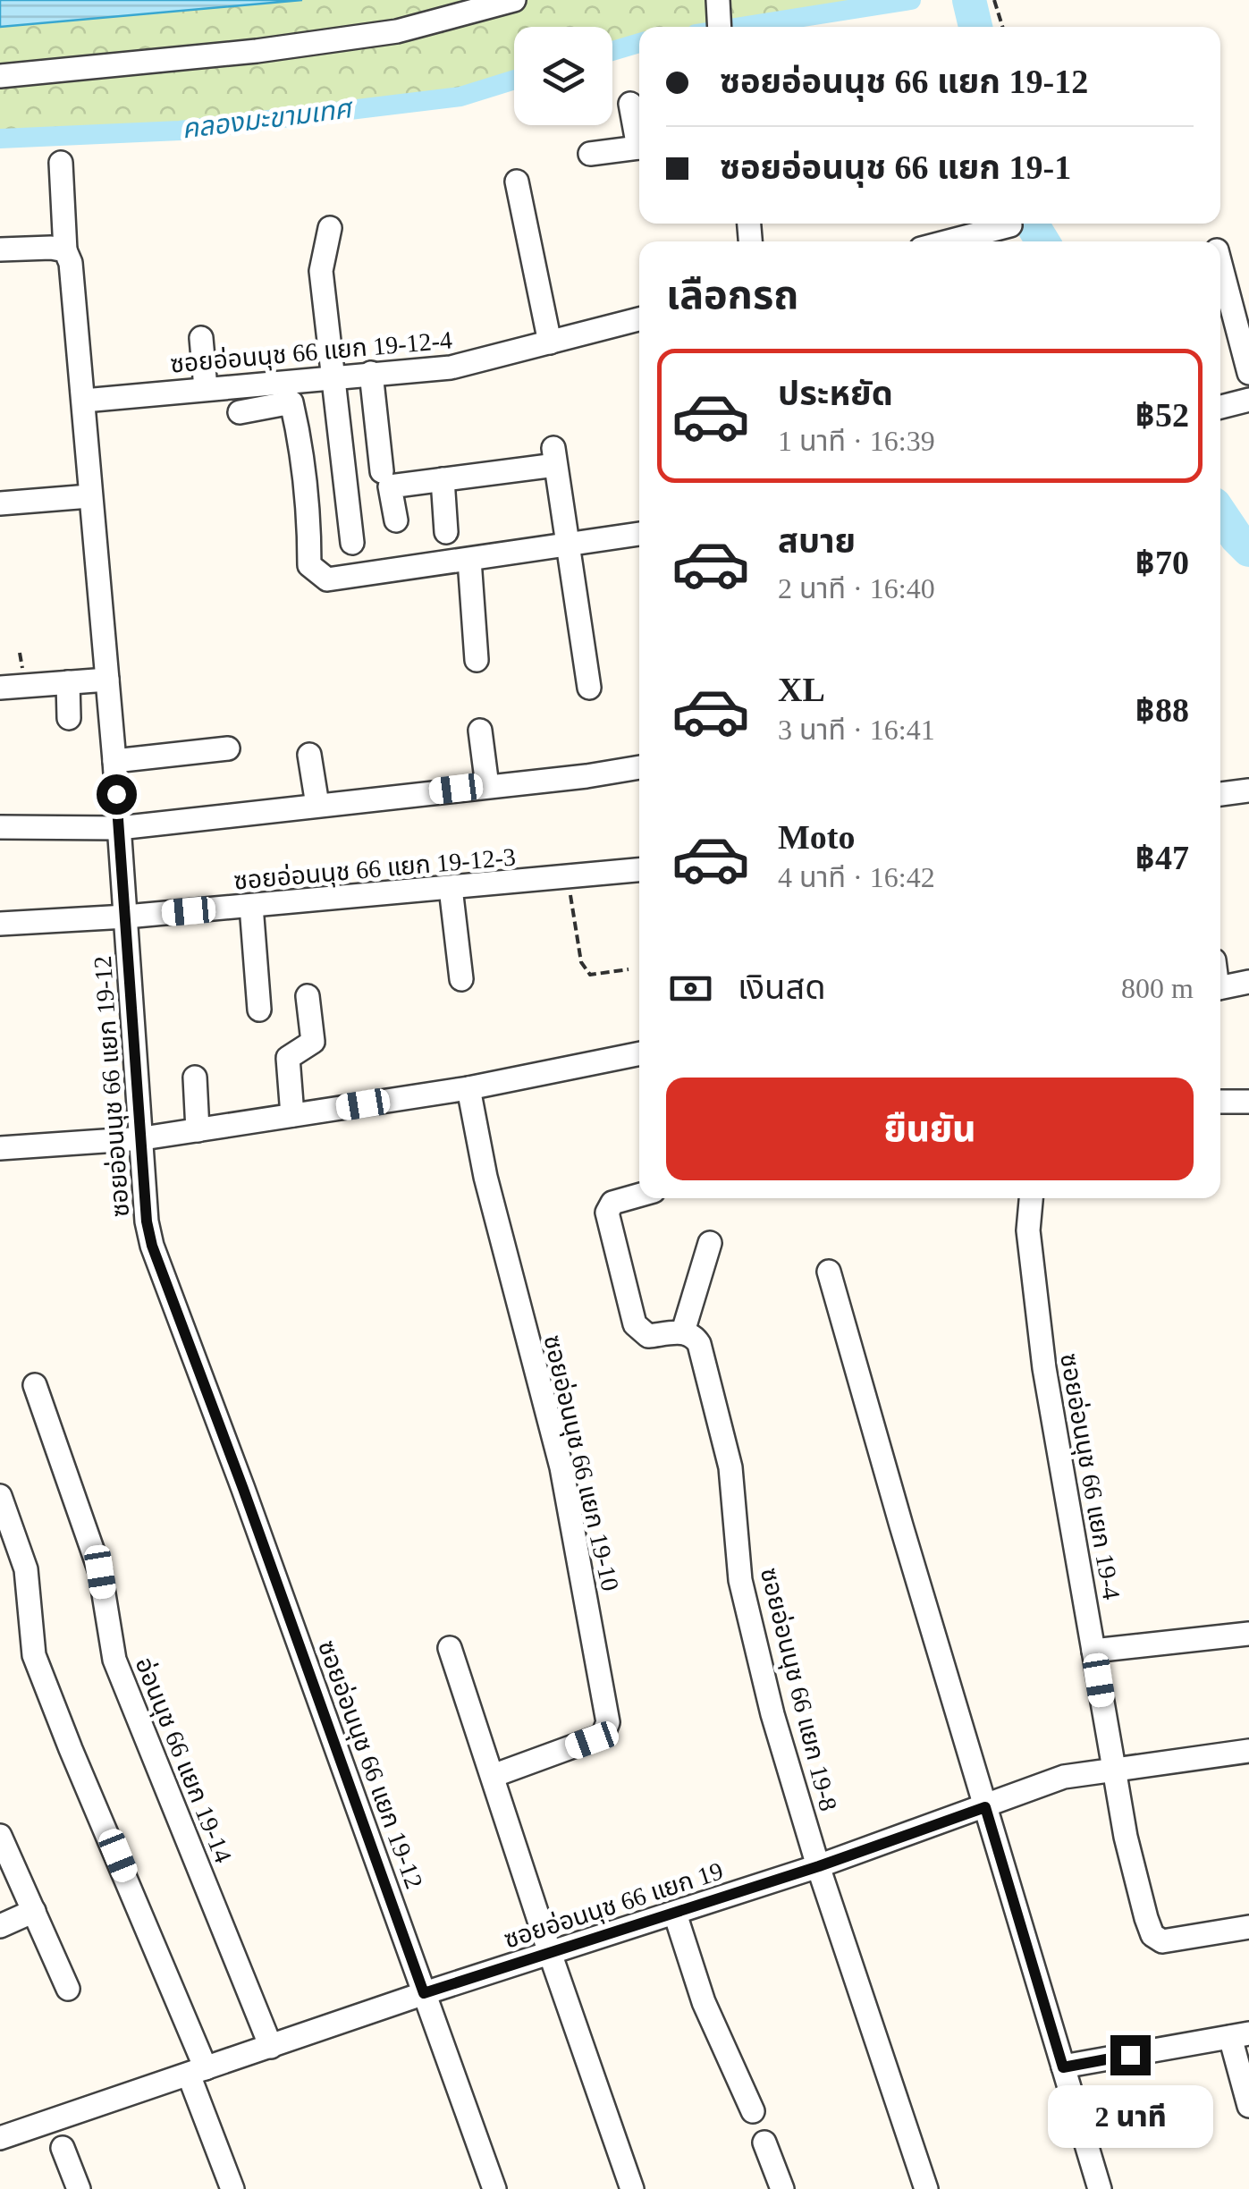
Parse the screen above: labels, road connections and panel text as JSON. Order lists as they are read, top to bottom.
{
  "streets": {
    "street": [
      "ซอยอ่อนนุช 66 แยก 19-12-4",
      "ซอยอ่อนนุช 66 แยก 19-12-3",
      "ซอยอ่อนนุช 66 แยก 19-12",
      "ซอยอ่อนนุช 66 แยก 19-10",
      "ซอยอ่อนนุช 66 แยก 19-4",
      "ซอยอ่อนนุช 66 แยก 19-8",
      "อ่อนนุช 66 แยก 19-14",
      "ซอยอ่อนนุช 66 แยก 19"
    ]
  },
  "crossings": [
    ["ซอยอ่อนนุช 66 แยก 19-12-4", "ซอยอ่อนนุช 66 แยก 19-12"],
    ["ซอยอ่อนนุช 66 แยก 19-12-3", "ซอยอ่อนนุช 66 แยก 19-12"],
    ["ซอยอ่อนนุช 66 แยก 19-12", "ซอยอ่อนนุช 66 แยก 19"],
    ["ซอยอ่อนนุช 66 แยก 19-4", "ซอยอ่อนนุช 66 แยก 19"],
    ["ซอยอ่อนนุช 66 แยก 19-8", "ซอยอ่อนนุช 66 แยก 19"],
    ["อ่อนนุช 66 แยก 19-14", "ซอยอ่อนนุช 66 แยก 19"]
  ],
  "water": ["คลองมะขามเทศ"],
  "page": {
    "banner": ["ซอยอ่อนนุช 66 แยก 19-12", "ซอยอ่อนนุช 66 แยก 19-1"],
    "heading": "เลือกรถ",
    "list": [
      {
        "name": "ประหยัด",
        "note": "1 นาที · 16:39",
        "value": "฿52"
      },
      {
        "name": "สบาย",
        "note": "2 นาที · 16:40",
        "value": "฿70"
      },
      {
        "name": "XL",
        "note": "3 นาที · 16:41",
        "value": "฿88"
      },
      {
        "name": "Moto",
        "note": "4 นาที · 16:42",
        "value": "฿47"
      }
    ],
    "pay": ["เงินสด", "800 m"],
    "buttons": "ยืนยัน",
    "bubble": "2 นาที"
  }
}
